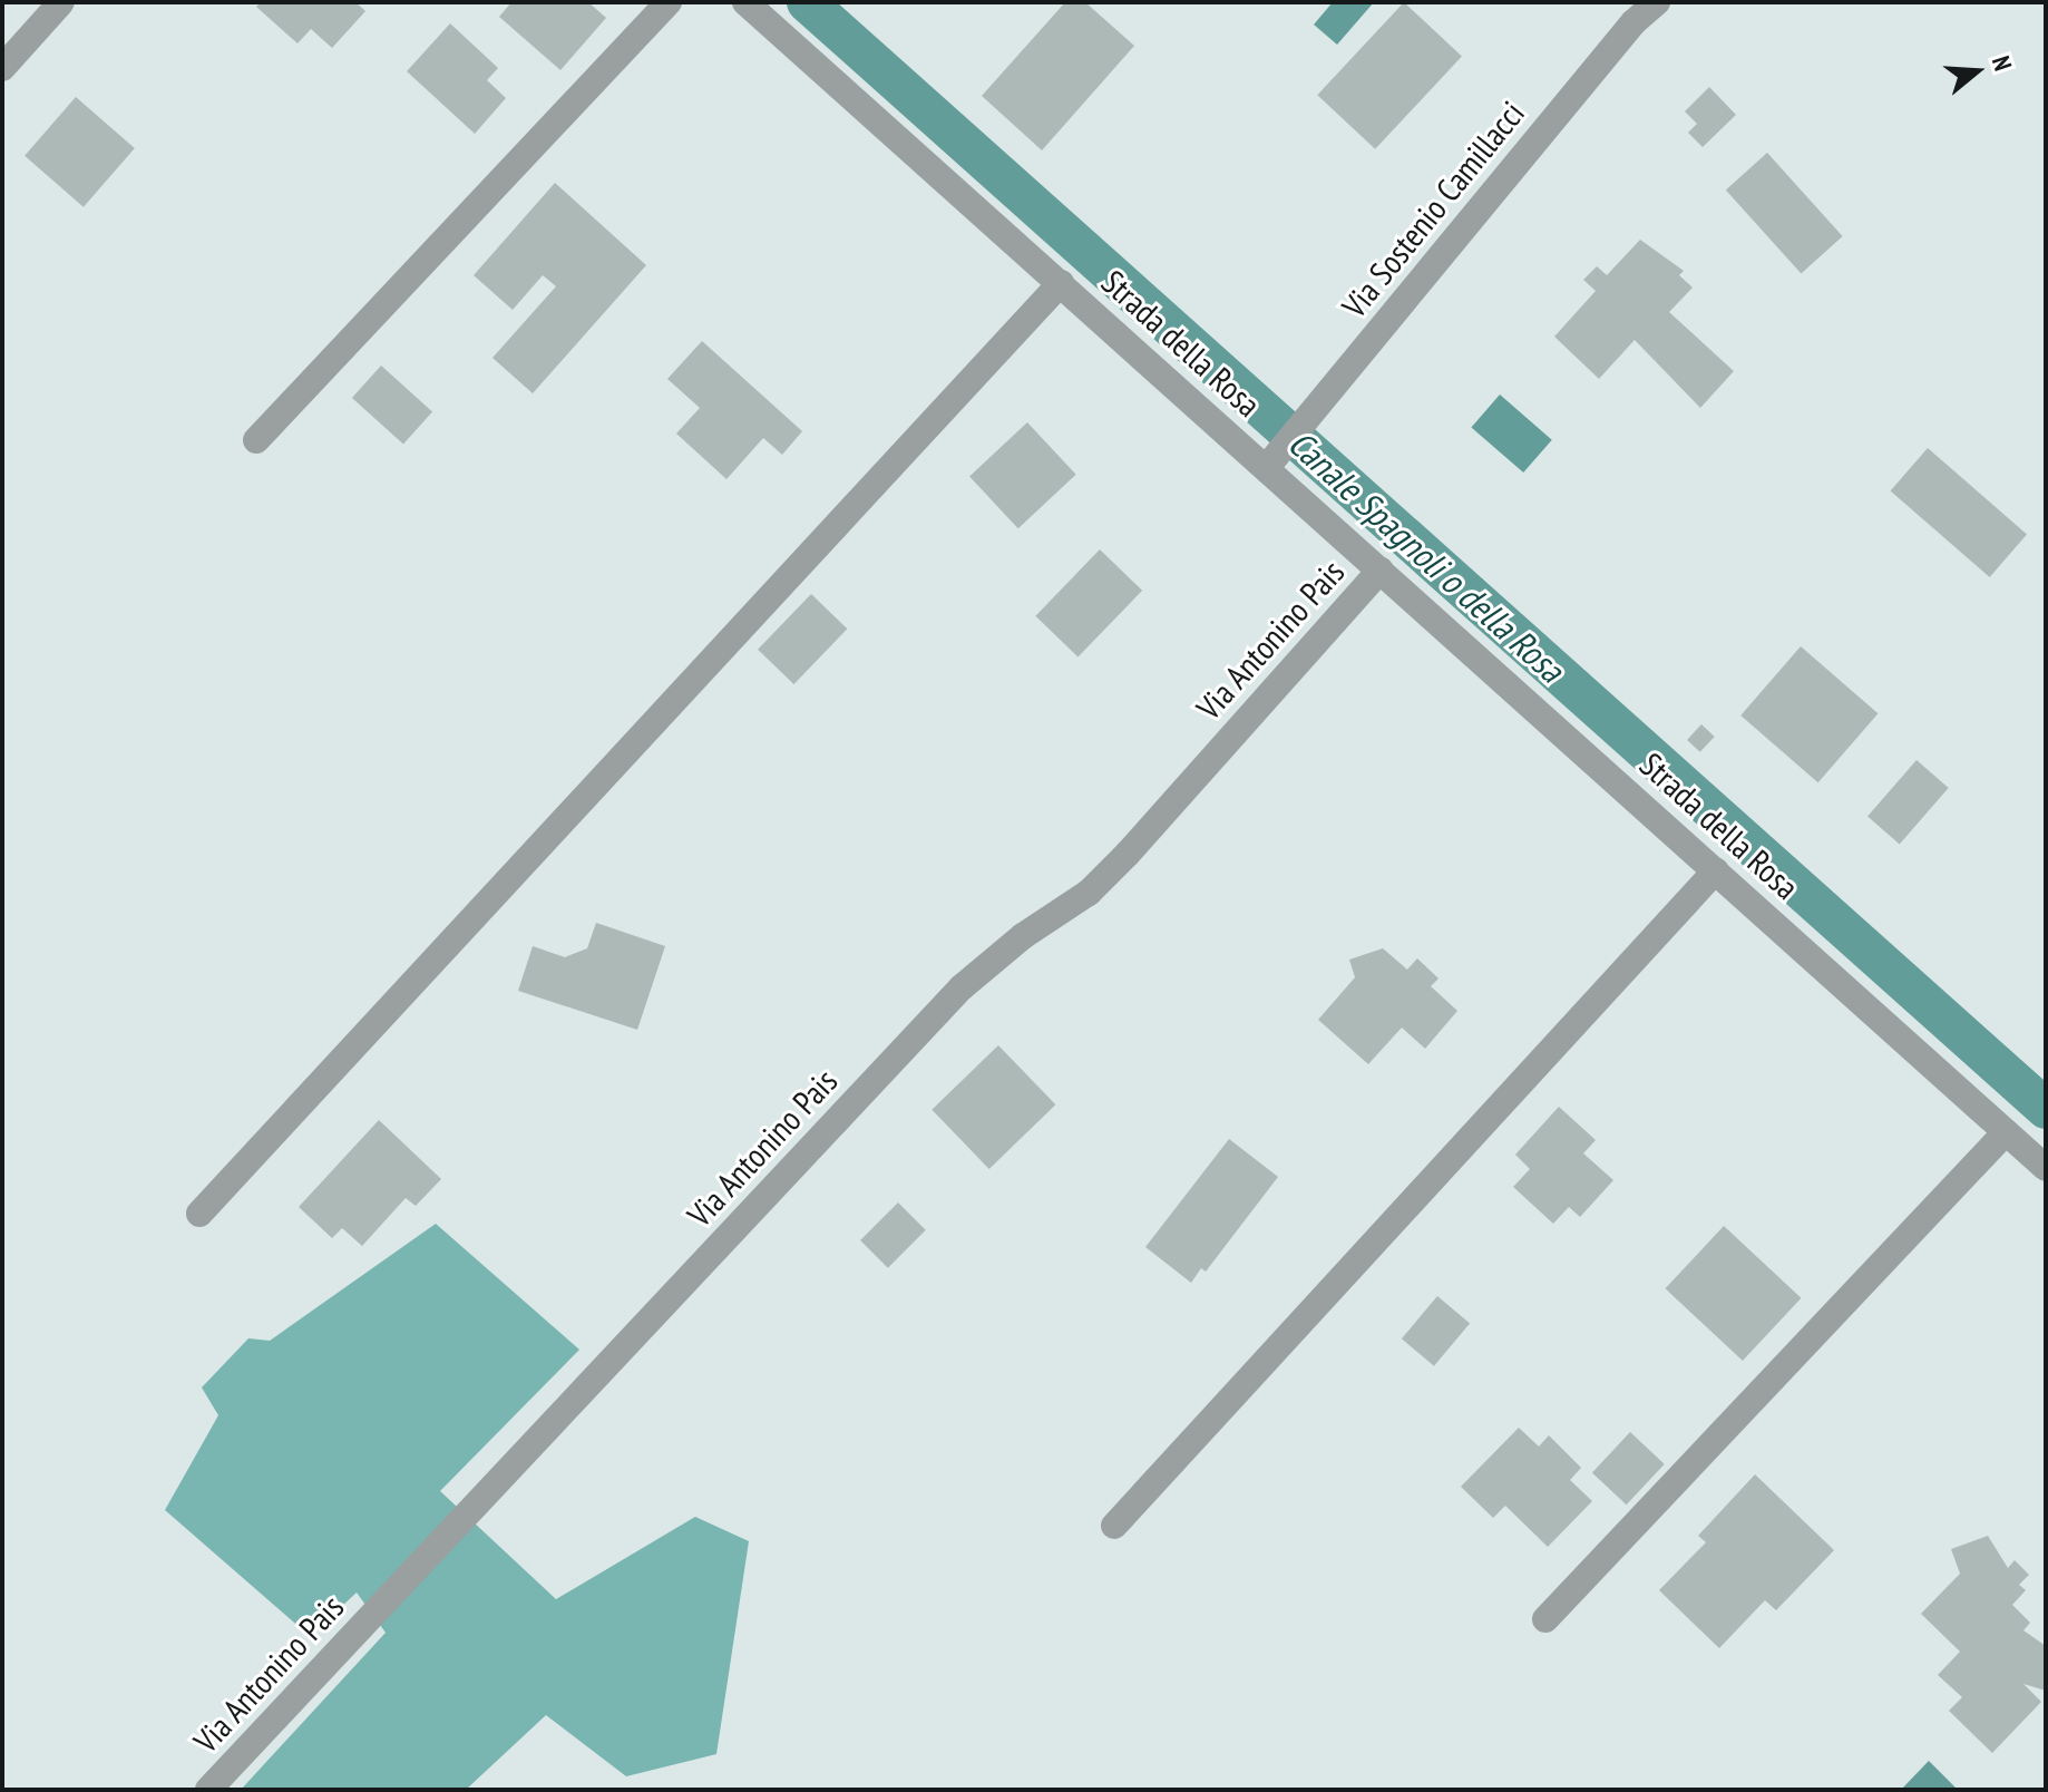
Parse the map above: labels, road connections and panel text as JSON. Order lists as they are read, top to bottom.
{
  "streets": {
    "street": ["Via Sostenio Camillacci", "Strada della Rosa", "Via Antonino Pais"]
  },
  "crossings": [
    ["Via Sostenio Camillacci", "Strada della Rosa"],
    ["Strada della Rosa", "Via Antonino Pais"]
  ],
  "water": ["Canale Spagnoli o della Rosa"],
  "north": "right"
}
